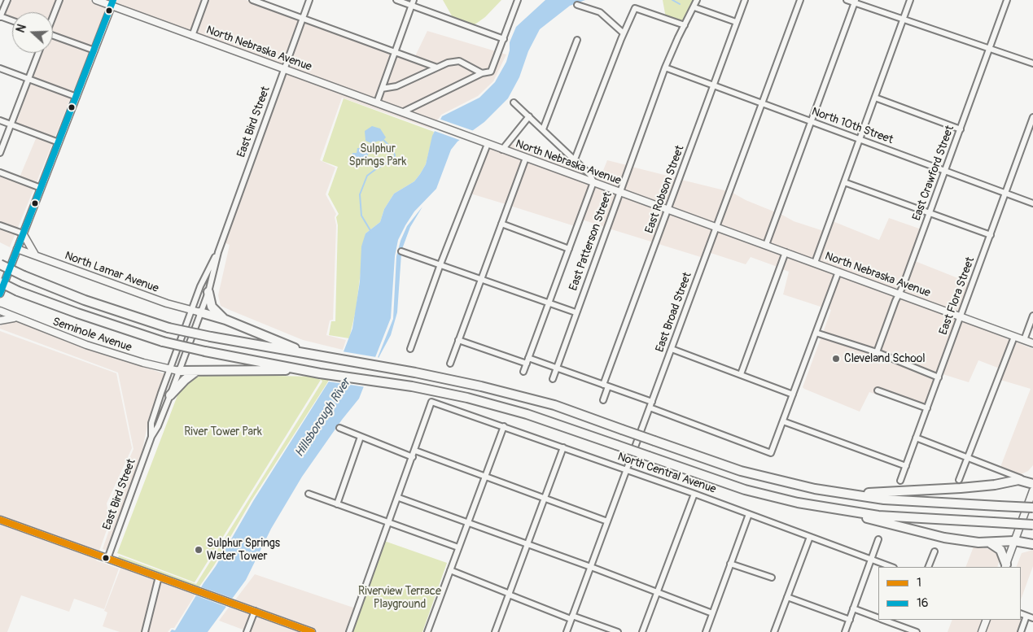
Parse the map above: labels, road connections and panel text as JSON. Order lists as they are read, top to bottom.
{
  "streets": {
    "main road": ["North Nebraska Avenue", "North Lamar Avenue", "Seminole Avenue"],
    "street": [
      "East Bird Street",
      "North 10th Street",
      "East Crawford Street",
      "East Robson Street",
      "East Patterson Street",
      "East Flora Street",
      "East Broad Street",
      "North Central Avenue"
    ]
  },
  "crossings": [
    ["North Nebraska Avenue", "East Bird Street"],
    ["North Nebraska Avenue", "East Crawford Street"],
    ["North Nebraska Avenue", "East Robson Street"],
    ["North Nebraska Avenue", "East Patterson Street"],
    ["North Nebraska Avenue", "East Flora Street"],
    ["North Nebraska Avenue", "East Broad Street"],
    ["East Bird Street", "North Lamar Avenue"],
    ["East Bird Street", "Seminole Avenue"],
    ["North 10th Street", "East Crawford Street"],
    ["North 10th Street", "East Robson Street"],
    ["North 10th Street", "East Patterson Street"],
    ["North 10th Street", "East Flora Street"],
    ["North 10th Street", "East Broad Street"],
    ["East Broad Street", "North Central Avenue"]
  ],
  "water": ["Hillsborough River"],
  "parks": ["Sulphur Springs Park", "River Tower Park", "Riverview Terrace Playground"],
  "places": ["Cleveland School", "Sulphur Springs Water Tower"],
  "lines": ["transit line 16", "transit line 1"],
  "legend": ["1", "16"],
  "north": "left"
}
